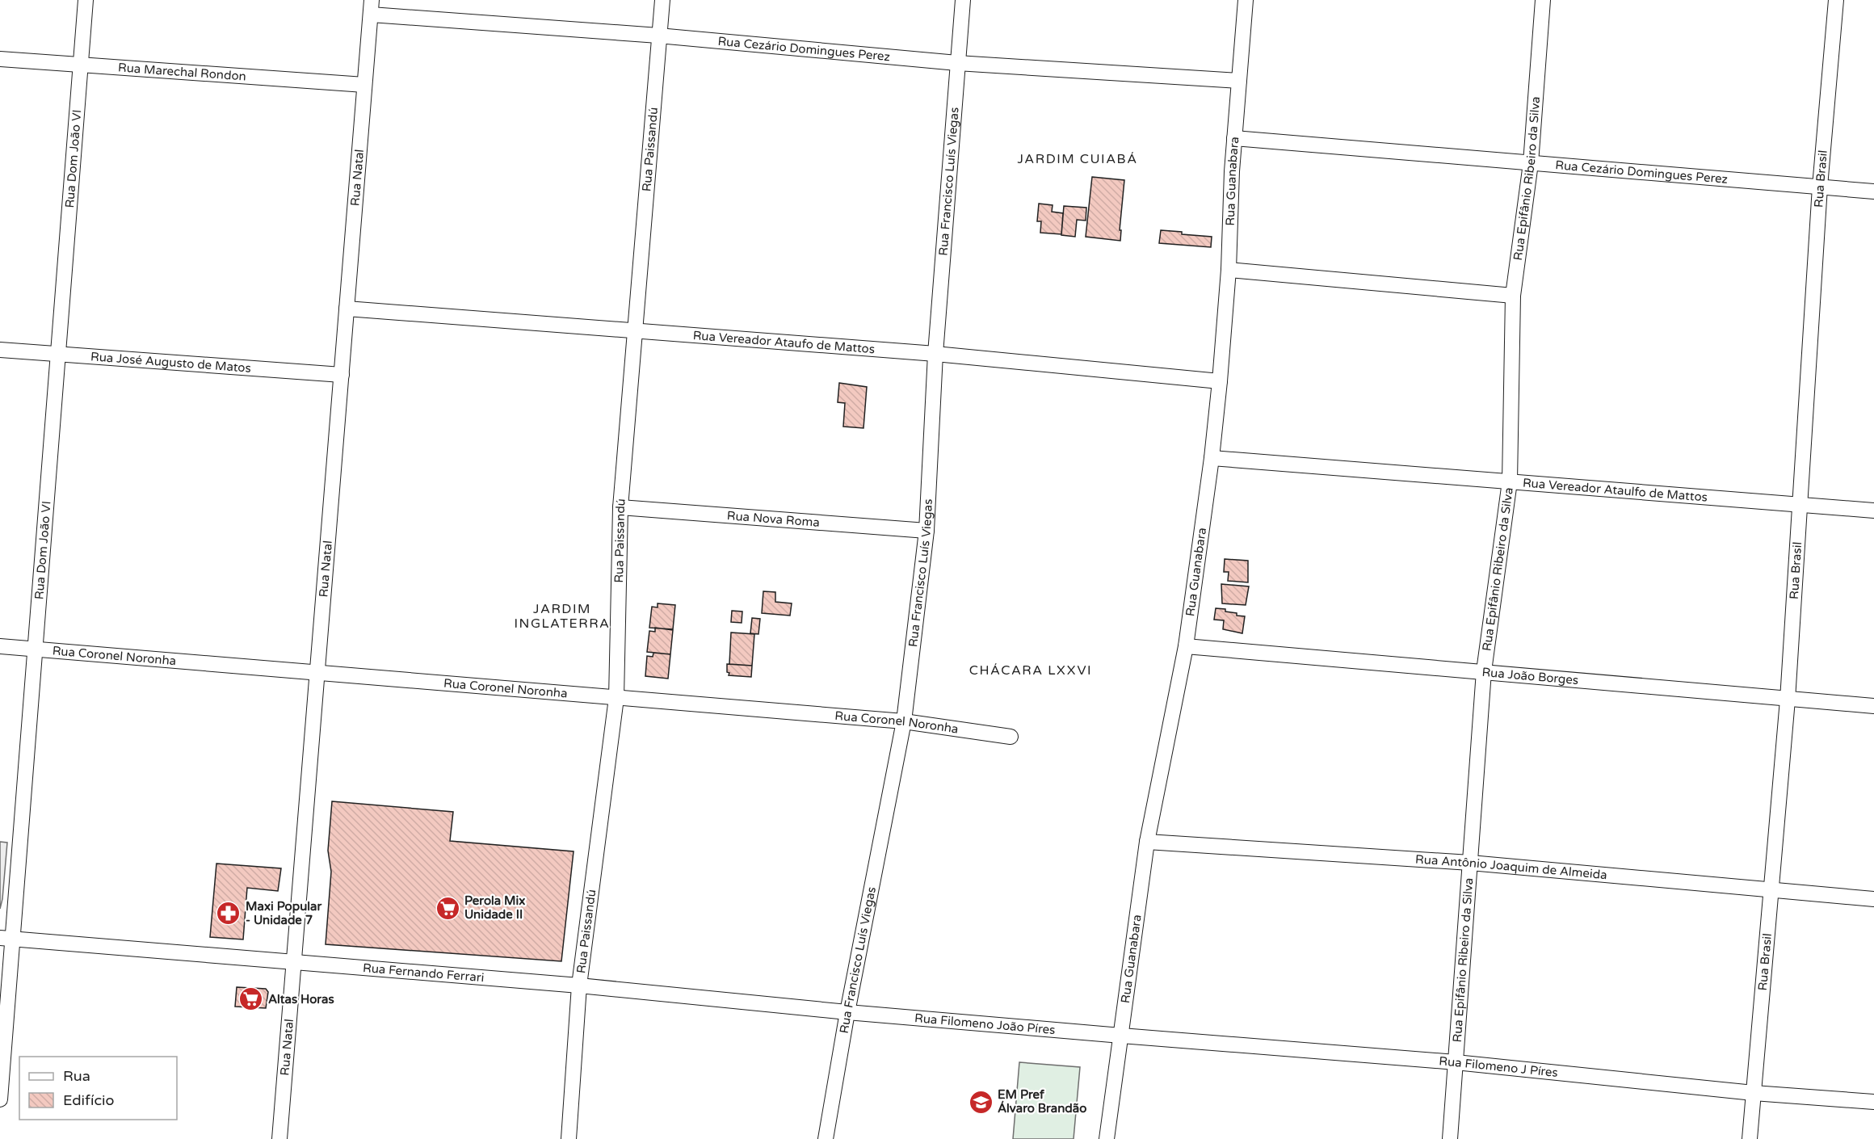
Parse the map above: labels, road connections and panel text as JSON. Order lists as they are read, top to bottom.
{
  "streets": {
    "street": [
      "Rua Cezário Domingues Perez",
      "Rua Marechal Rondon",
      "Rua Paissandú",
      "Rua Dom João VI",
      "Rua Brasil",
      "Rua Natal",
      "Rua Epifânio Ribeiro da Silva",
      "Rua Francisco Luís Viegas",
      "Rua Guanabara",
      "Rua Vereador Ataufo de Mattos",
      "Rua José Augusto de Matos",
      "Rua Vereador Ataulfo de Mattos",
      "Rua Nova Roma",
      "Rua Coronel Noronha",
      "Rua João Borges",
      "Rua Antônio Joaquim de Almeida",
      "Rua Fernando Ferrari",
      "Rua Filomeno João Píres",
      "Rua Filomeno J Píres"
    ]
  },
  "crossings": [
    ["Rua Cezário Domingues Perez", "Rua Paissandú"],
    ["Rua Cezário Domingues Perez", "Rua Brasil"],
    ["Rua Cezário Domingues Perez", "Rua Natal"],
    ["Rua Cezário Domingues Perez", "Rua Epifânio Ribeiro da Silva"],
    ["Rua Cezário Domingues Perez", "Rua Francisco Luís Viegas"],
    ["Rua Cezário Domingues Perez", "Rua Guanabara"],
    ["Rua Marechal Rondon", "Rua Dom João VI"],
    ["Rua Marechal Rondon", "Rua Natal"],
    ["Rua Paissandú", "Rua Vereador Ataufo de Mattos"],
    ["Rua Paissandú", "Rua Nova Roma"],
    ["Rua Paissandú", "Rua Coronel Noronha"],
    ["Rua Paissandú", "Rua Fernando Ferrari"],
    ["Rua Dom João VI", "Rua José Augusto de Matos"],
    ["Rua Dom João VI", "Rua Coronel Noronha"],
    ["Rua Dom João VI", "Rua Fernando Ferrari"],
    ["Rua Brasil", "Rua Vereador Ataulfo de Mattos"],
    ["Rua Brasil", "Rua João Borges"],
    ["Rua Brasil", "Rua Antônio Joaquim de Almeida"],
    ["Rua Brasil", "Rua Filomeno J Píres"],
    ["Rua Natal", "Rua Vereador Ataufo de Mattos"],
    ["Rua Natal", "Rua José Augusto de Matos"],
    ["Rua Natal", "Rua Coronel Noronha"],
    ["Rua Natal", "Rua Fernando Ferrari"],
    ["Rua Epifânio Ribeiro da Silva", "Rua Vereador Ataulfo de Mattos"],
    ["Rua Epifânio Ribeiro da Silva", "Rua João Borges"],
    ["Rua Epifânio Ribeiro da Silva", "Rua Antônio Joaquim de Almeida"],
    ["Rua Epifânio Ribeiro da Silva", "Rua Filomeno J Píres"],
    ["Rua Francisco Luís Viegas", "Rua Vereador Ataufo de Mattos"],
    ["Rua Francisco Luís Viegas", "Rua Nova Roma"],
    ["Rua Francisco Luís Viegas", "Rua Coronel Noronha"],
    ["Rua Francisco Luís Viegas", "Rua Fernando Ferrari"],
    ["Rua Francisco Luís Viegas", "Rua Filomeno João Píres"],
    ["Rua Guanabara", "Rua Vereador Ataufo de Mattos"],
    ["Rua Guanabara", "Rua Vereador Ataulfo de Mattos"],
    ["Rua Guanabara", "Rua João Borges"],
    ["Rua Guanabara", "Rua Antônio Joaquim de Almeida"],
    ["Rua Guanabara", "Rua Filomeno João Píres"],
    ["Rua Guanabara", "Rua Filomeno J Píres"],
    ["Rua Fernando Ferrari", "Rua Filomeno João Píres"],
    ["Rua Filomeno João Píres", "Rua Filomeno J Píres"]
  ],
  "districts": ["JARDIM CUIABÁ", "JARDIM INGLATERRA", "CHÁCARA LXXVI"],
  "places": {
    "supermarket": ["Perola Mix Unidade II", "Altas Horas"],
    "pharmacy": ["Maxi Popular - Unidade 7"],
    "school or university": ["EM Pref Álvaro Brandão"]
  },
  "legend": ["Rua", "Edifício"]
}
